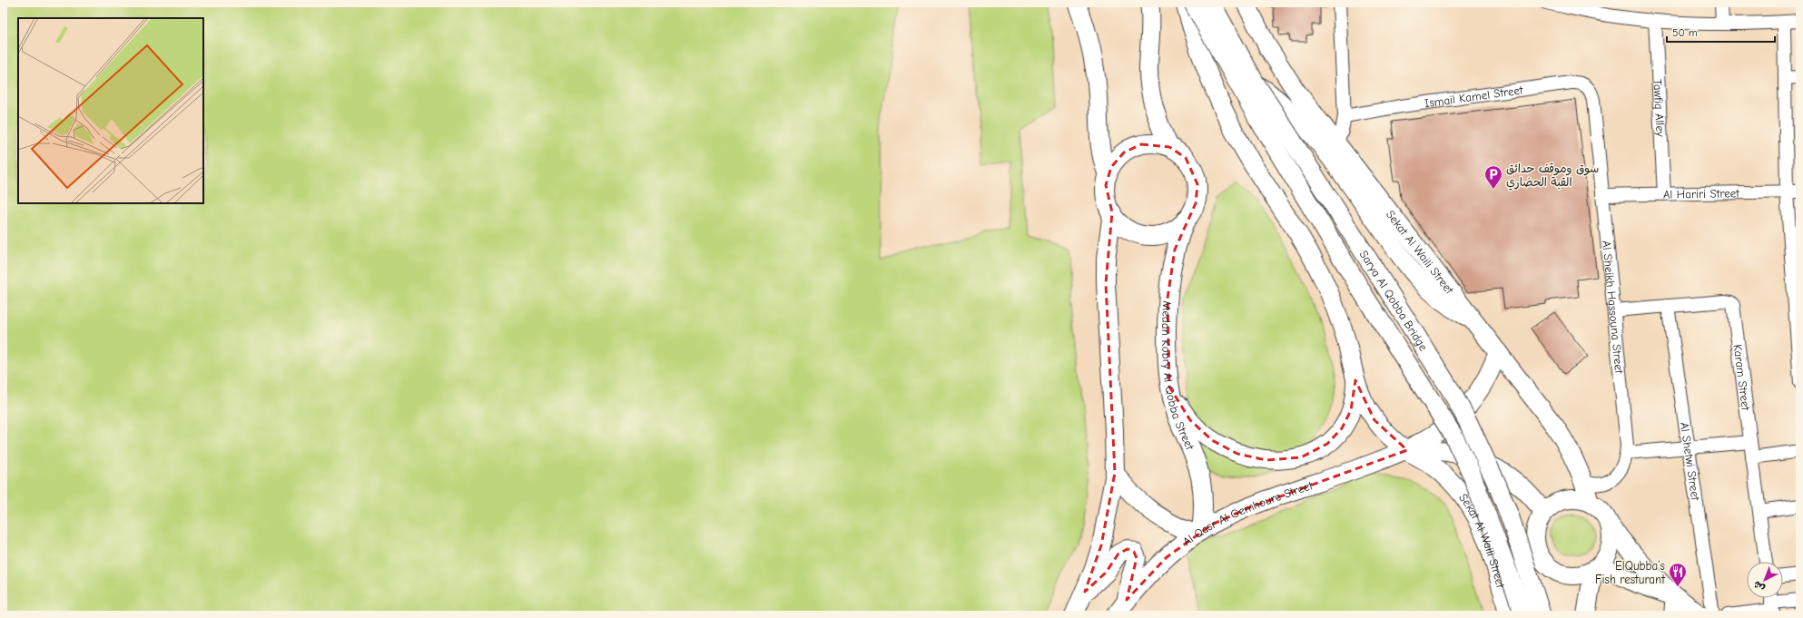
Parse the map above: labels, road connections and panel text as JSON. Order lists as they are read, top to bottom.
{
  "streets": {
    "main road": [
      "Sekat Al Waili Street",
      "Sarya Al Qobba Bridge",
      "Medan Kobry Al Qobba Street",
      "Al Qasr Al Gemhoure Street"
    ],
    "street": [
      "Ismail Kamel Street",
      "Tawfiq Alley",
      "Al Hariri Street",
      "Al Sheikh Hassouna Street",
      "Karam Street",
      "Al Shetwi Street"
    ]
  },
  "crossings": [
    ["Ismail Kamel Street", "Al Sheikh Hassouna Street"],
    ["Tawfiq Alley", "Al Hariri Street"],
    ["Al Hariri Street", "Al Sheikh Hassouna Street"],
    ["Sekat Al Waili Street", "Al Sheikh Hassouna Street"],
    ["Sekat Al Waili Street", "Al Qasr Al Gemhoure Street"],
    ["Al Sheikh Hassouna Street", "Karam Street"],
    ["Medan Kobry Al Qobba Street", "Al Qasr Al Gemhoure Street"],
    ["Karam Street", "Al Shetwi Street"]
  ],
  "places": {
    "parking": ["سوق وموقف حدائق القبة الحضاري"],
    "restaurant": ["ElQubba’s Fish resturant"]
  },
  "scale_bar": "50 m",
  "north": "bottom left"
}
